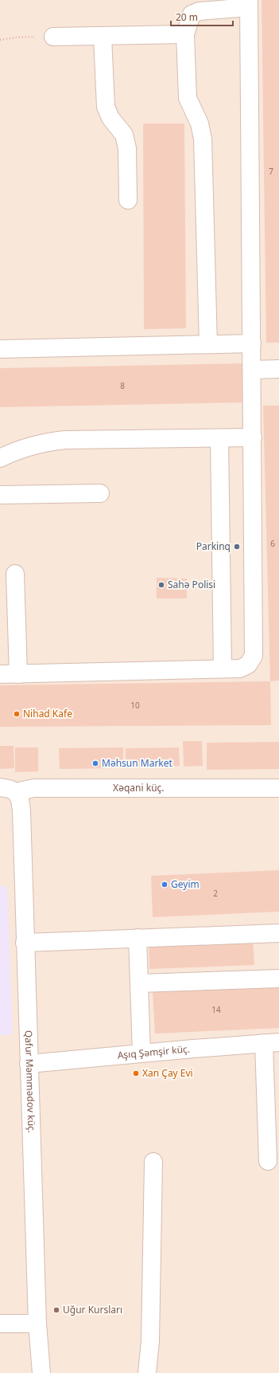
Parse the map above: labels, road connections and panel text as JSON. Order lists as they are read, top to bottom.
{
  "streets": {
    "street": ["Xəqani küç.", "Aşıq Şəmşir küç.", "Qafur Məmmədov küç."]
  },
  "crossings": [
    ["Xəqani küç.", "Qafur Məmmədov küç."],
    ["Aşıq Şəmşir küç.", "Qafur Məmmədov küç."]
  ],
  "places": [
    "Parkinq",
    "Sahə Polisi",
    "Nihad Kafe",
    "Məhsun Market",
    "Geyim",
    "Xan Çay Evi",
    "Uğur Kursları"
  ],
  "house_numbers": [
    "7",
    "8",
    "6",
    "10",
    "2",
    "14"
  ],
  "scale_bar": "20 m"
}
